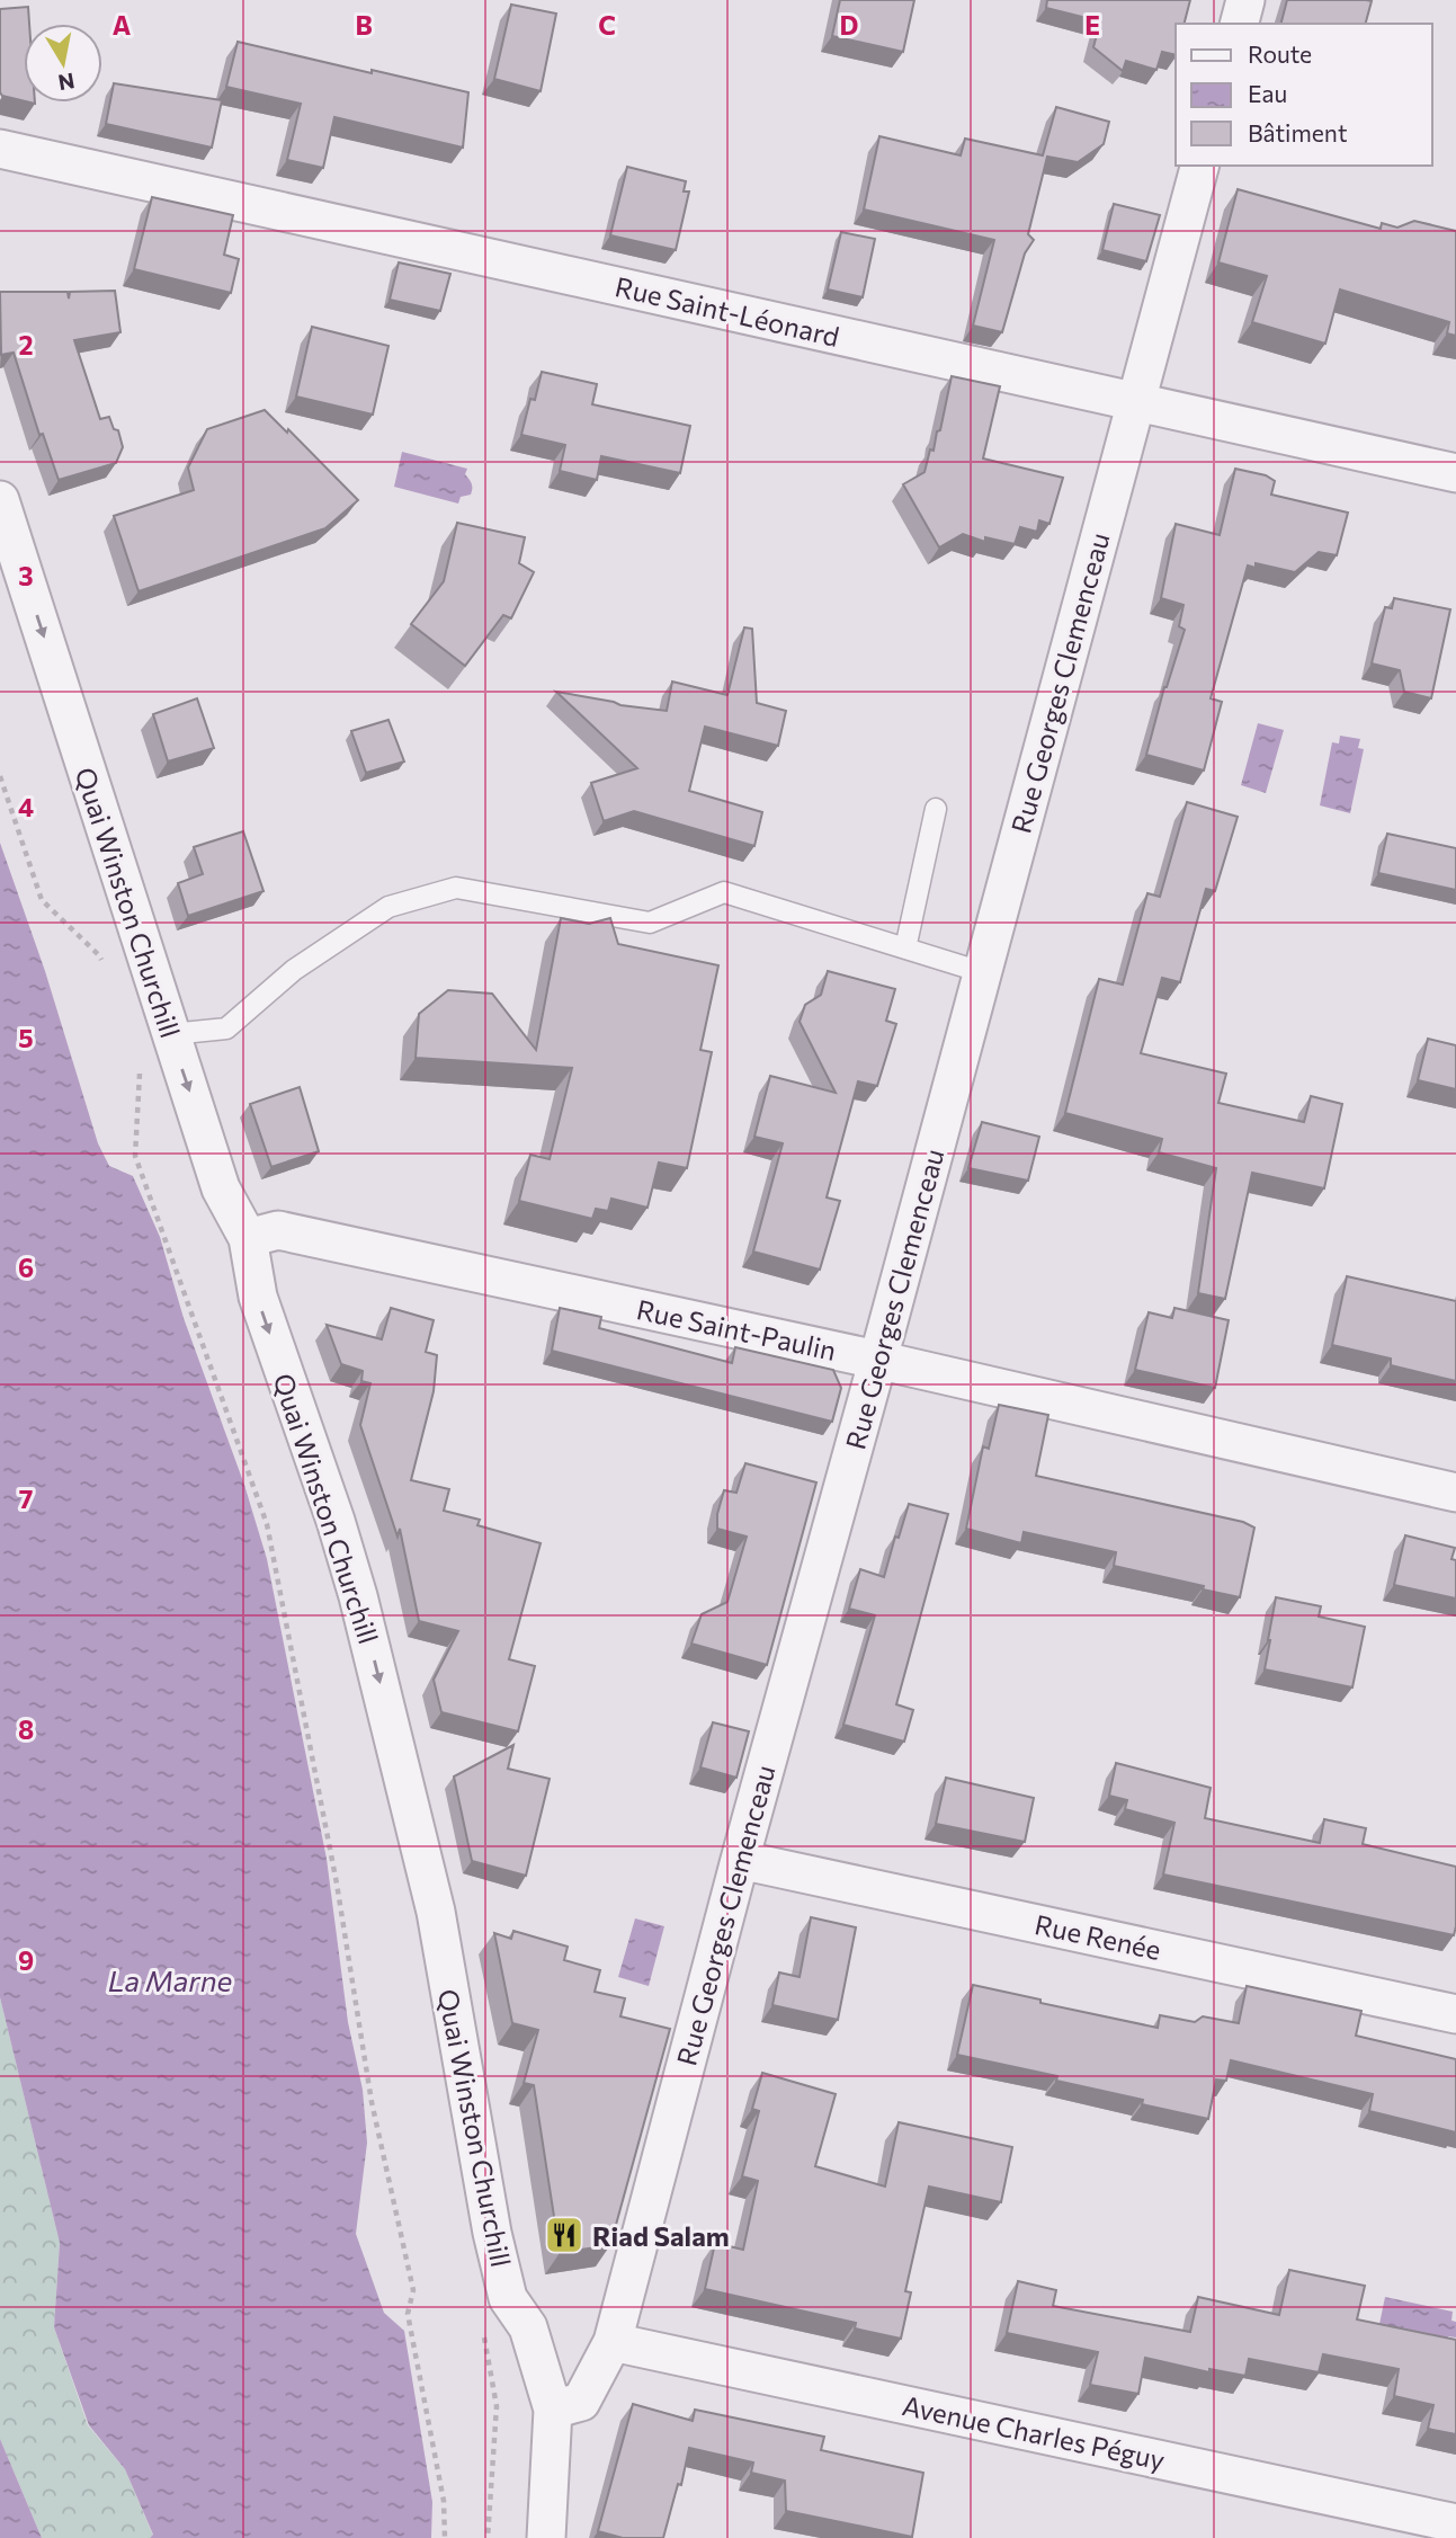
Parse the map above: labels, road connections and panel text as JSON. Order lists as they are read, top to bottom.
{
  "streets": {
    "street": [
      "Rue Saint-Léonard",
      "Rue Georges Clemenceau",
      "Quai Winston Churchill",
      "Rue Saint-Paulin",
      "Rue Renée",
      "Avenue Charles Péguy"
    ]
  },
  "crossings": [
    ["Rue Saint-Léonard", "Rue Georges Clemenceau"],
    ["Rue Georges Clemenceau", "Quai Winston Churchill"],
    ["Rue Georges Clemenceau", "Rue Saint-Paulin"],
    ["Rue Georges Clemenceau", "Rue Renée"],
    ["Rue Georges Clemenceau", "Avenue Charles Péguy"],
    ["Quai Winston Churchill", "Rue Saint-Paulin"]
  ],
  "one_way": ["Quai Winston Churchill"],
  "water": ["La Marne"],
  "places": {
    "restaurant": ["Riad Salam"]
  },
  "legend": ["Route", "Eau", "Bâtiment"],
  "north": "bottom",
  "grid": {
    "columns": [
      "A",
      "B",
      "C",
      "D",
      "E"
    ],
    "rows": [
      "2",
      "3",
      "4",
      "5",
      "6",
      "7",
      "8",
      "9"
    ]
  }
}
